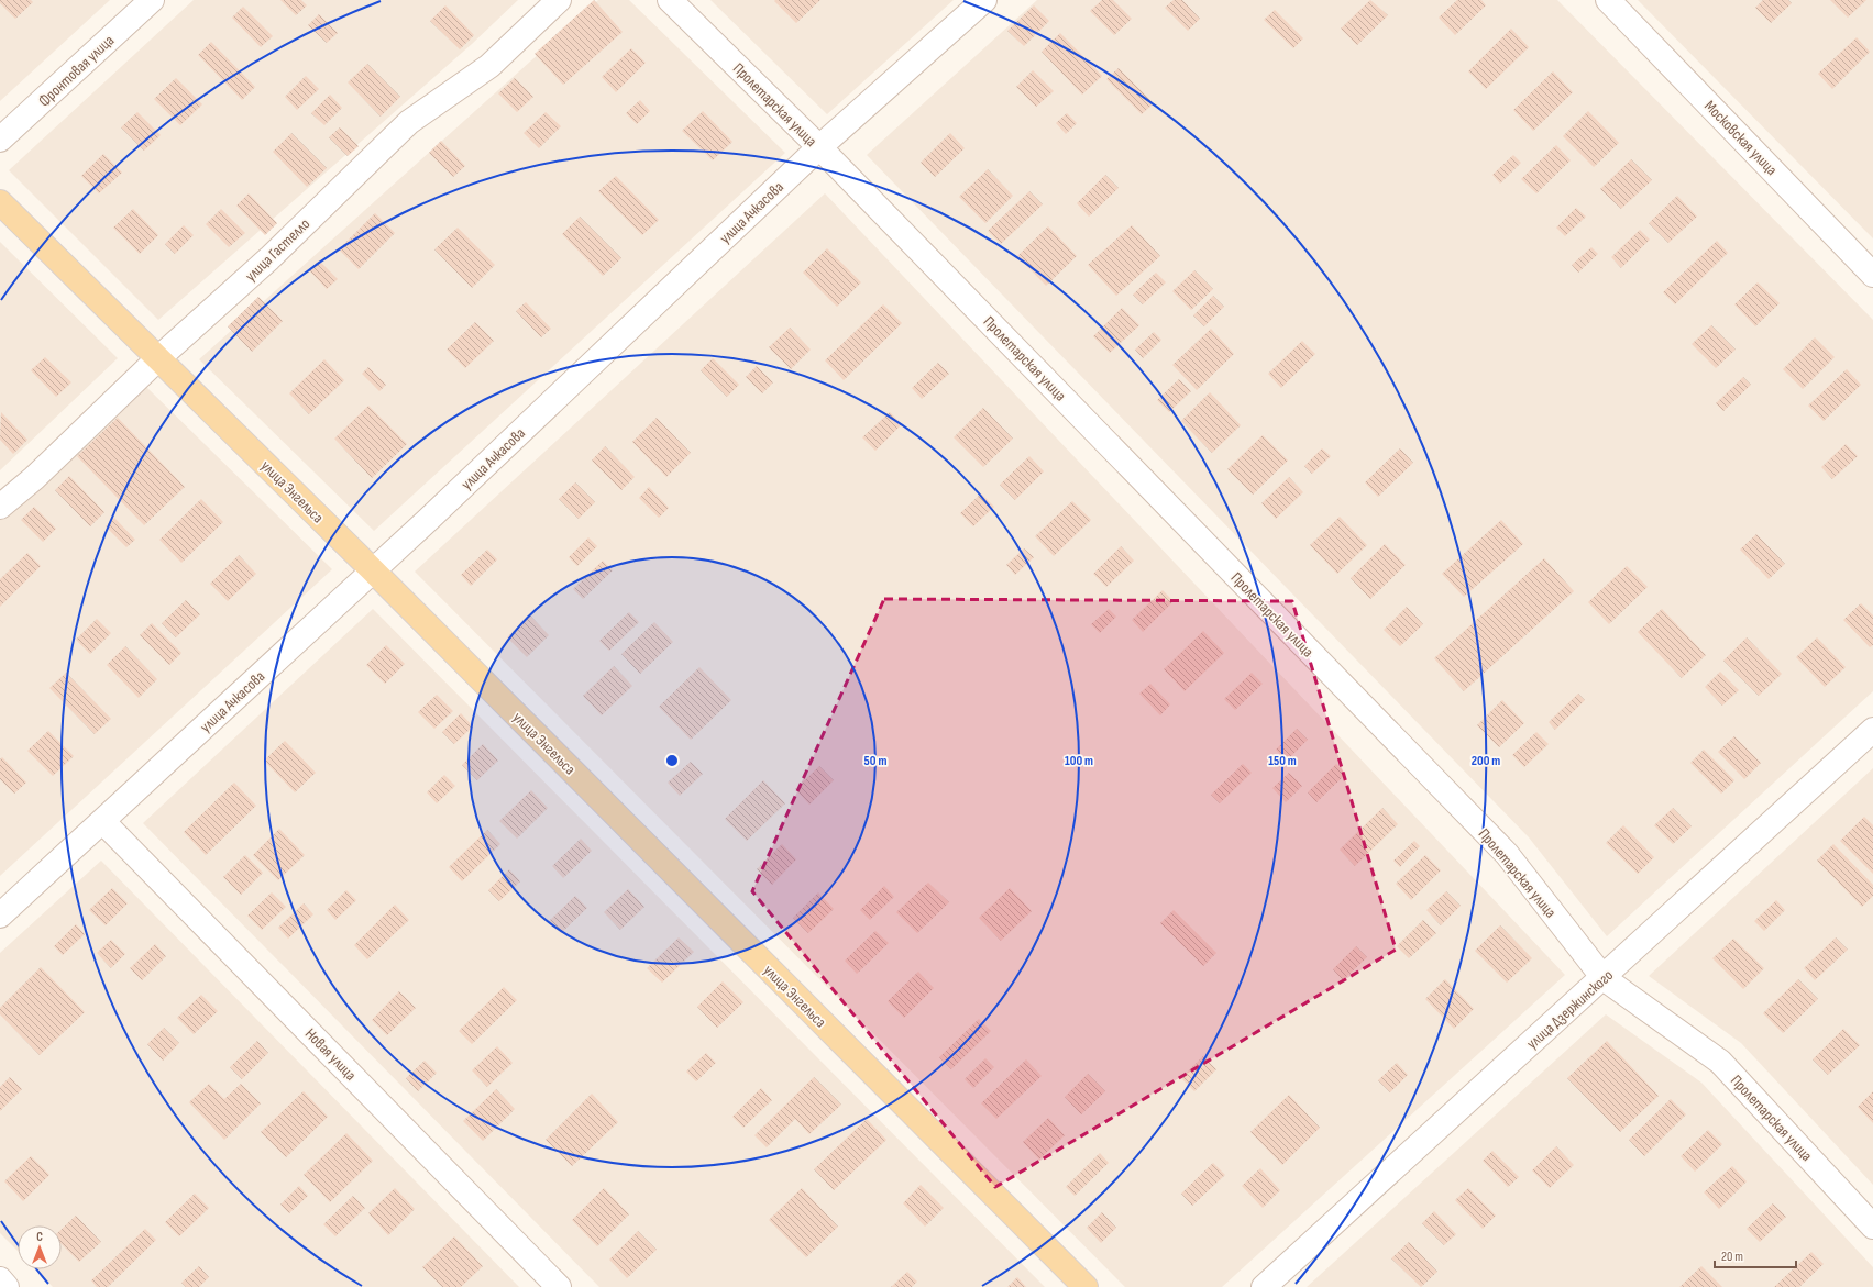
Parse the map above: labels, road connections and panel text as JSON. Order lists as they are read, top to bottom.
{
  "streets": {
    "main road": ["улица Энгельса"],
    "street": [
      "Фронтовая улица",
      "Пролетарская улица",
      "Московская улица",
      "улица Ачкасова",
      "улица Гастелло",
      "улица Дзержинского",
      "Новая улица"
    ]
  },
  "crossings": [
    ["Пролетарская улица", "улица Ачкасова"],
    ["Пролетарская улица", "улица Дзержинского"],
    ["улица Ачкасова", "улица Энгельса"],
    ["улица Ачкасова", "Новая улица"],
    ["улица Гастелло", "улица Энгельса"]
  ],
  "scale_bar": "20 m",
  "north": "top",
  "rings": [
    "50 m",
    "100 m",
    "150 m",
    "200 m"
  ]
}
